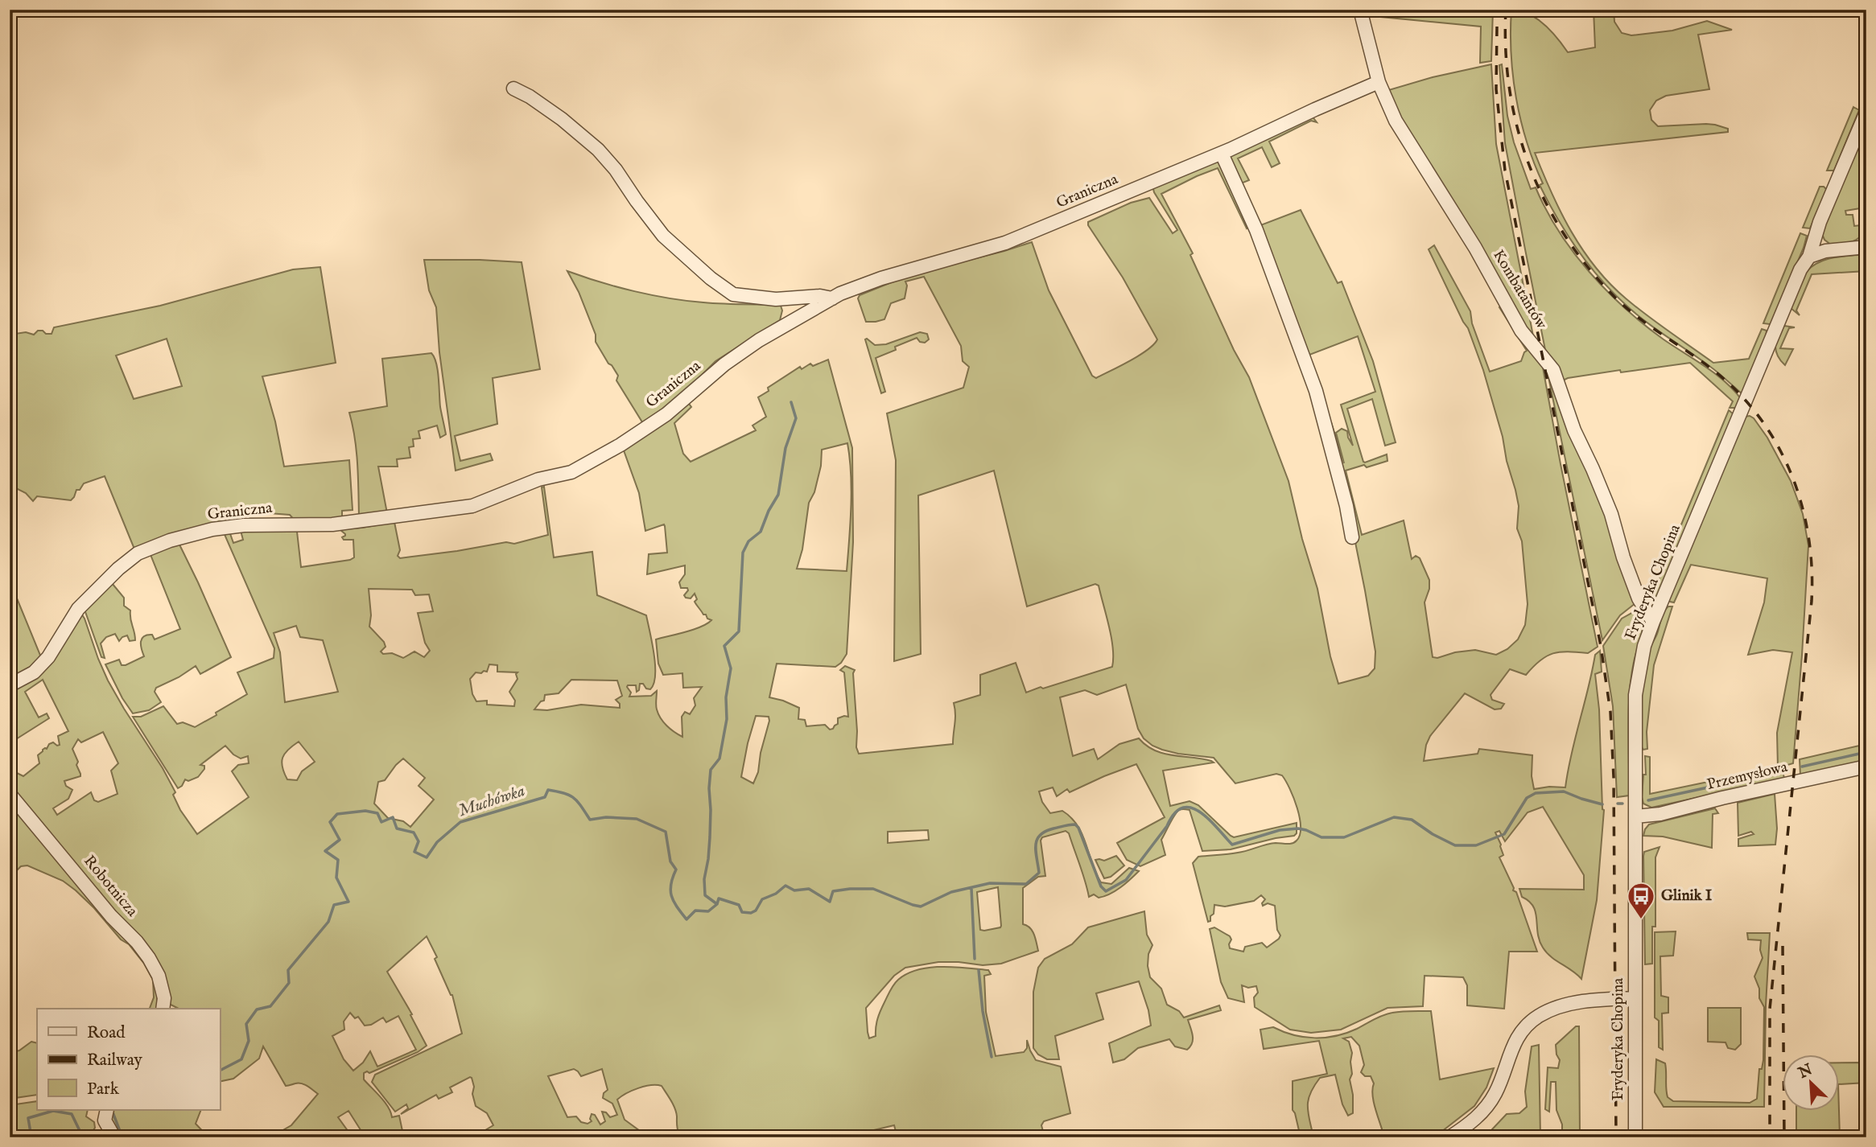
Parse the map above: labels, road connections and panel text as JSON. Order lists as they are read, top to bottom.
{
  "streets": {
    "street": [
      "Graniczna",
      "Kombatantów",
      "Fryderyka Chopina",
      "Przemysłowa",
      "Robotnicza"
    ]
  },
  "crossings": [
    ["Graniczna", "Kombatantów"],
    ["Kombatantów", "Fryderyka Chopina"],
    ["Fryderyka Chopina", "Przemysłowa"]
  ],
  "water": ["Muchówka"],
  "places": {
    "bus stop": ["Glinik I"]
  },
  "legend": ["Road", "Railway", "Park"],
  "north": "top left"
}
